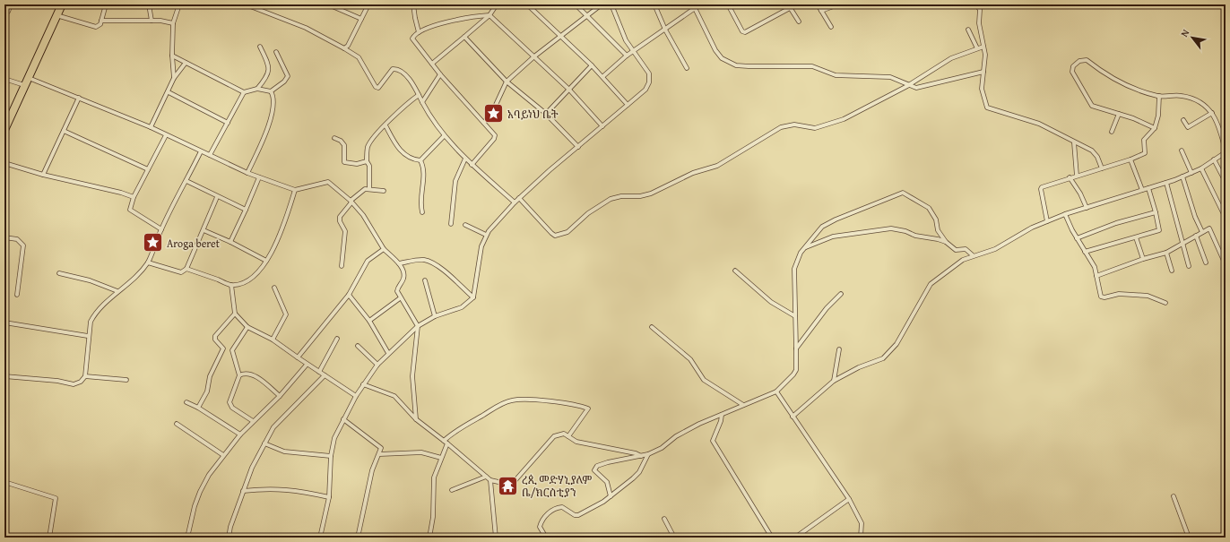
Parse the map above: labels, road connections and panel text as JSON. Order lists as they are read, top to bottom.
{
  "places": {
    "place": ["አባይነህ ቤት", "Aroga beret"],
    "temple": ["ረጲ መድሃኒያለም ቤ/ክርስቲያን"]
  },
  "north": "top left"
}
